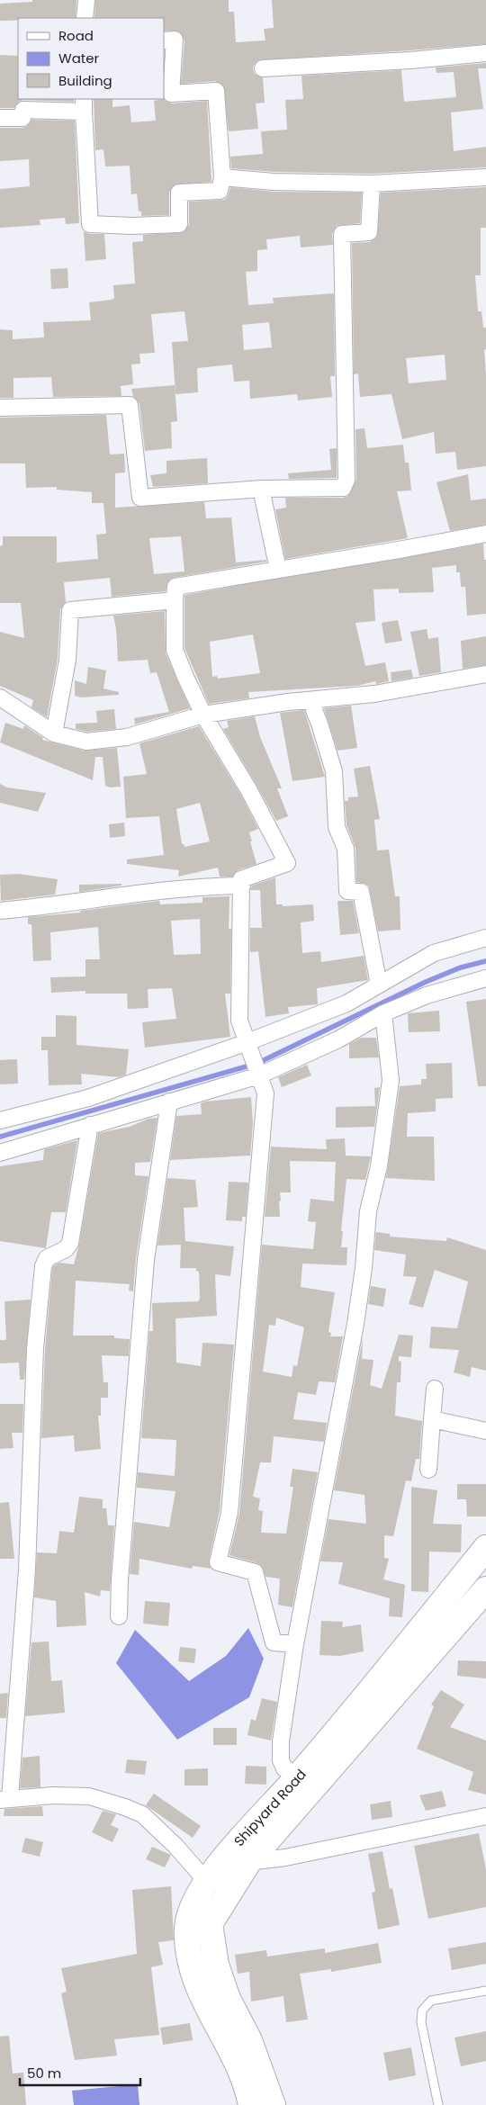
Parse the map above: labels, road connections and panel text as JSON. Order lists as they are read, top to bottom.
{
  "streets": {
    "main road": ["Shipyard Road"]
  },
  "legend": ["Road", "Water", "Building"],
  "scale_bar": "50 m"
}
